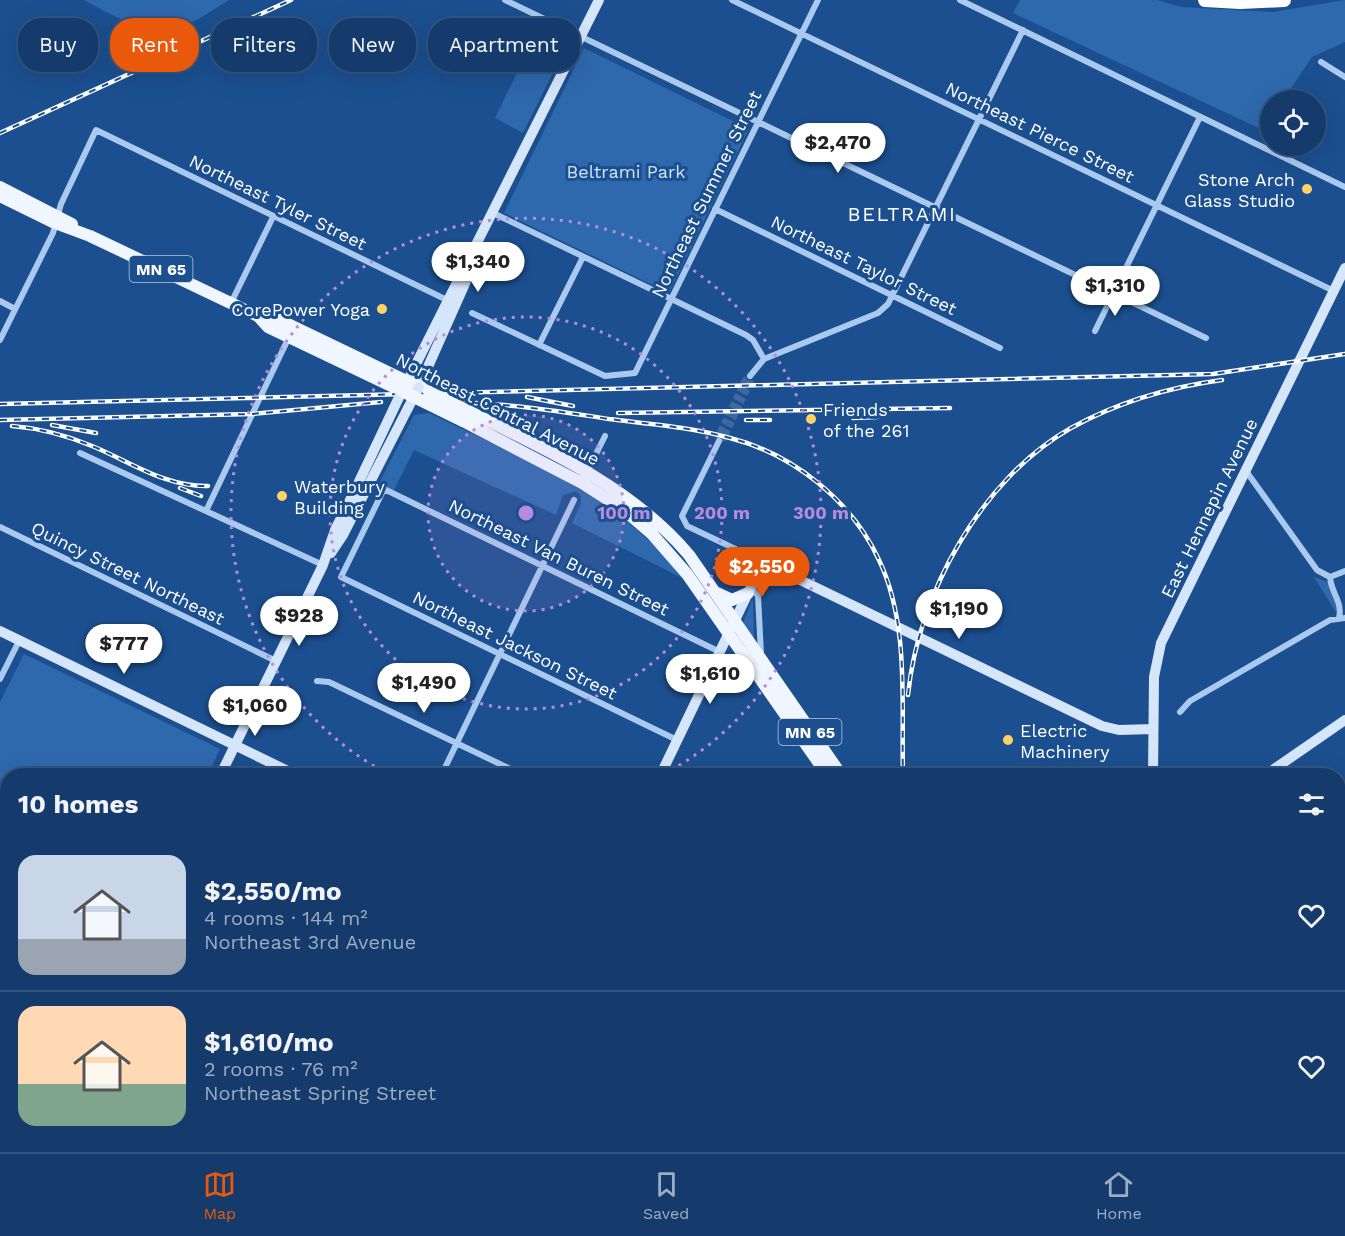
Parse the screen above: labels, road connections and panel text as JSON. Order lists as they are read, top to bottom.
{
  "streets": {
    "main road": ["MN 65", "Northeast Central Avenue", "East Hennepin Avenue"],
    "street": [
      "Northeast Pierce Street",
      "Northeast Summer Street",
      "Northeast Tyler Street",
      "Northeast Taylor Street",
      "Northeast Van Buren Street",
      "Quincy Street Northeast",
      "Northeast Jackson Street"
    ]
  },
  "crossings": [
    ["Northeast Pierce Street", "Northeast Summer Street"],
    ["Northeast Pierce Street", "East Hennepin Avenue"],
    ["Northeast Summer Street", "Northeast Taylor Street"],
    ["Northeast Tyler Street", "Northeast Central Avenue"],
    ["Northeast Van Buren Street", "Northeast Jackson Street"]
  ],
  "districts": ["BELTRAMI"],
  "parks": ["Beltrami Park"],
  "places": [
    "Stone Arch Glass Studio",
    "CorePower Yoga",
    "Friends of the 261",
    "Waterbury Building",
    "Electric Machinery"
  ],
  "page": {
    "chip": [
      "Buy",
      "Rent",
      "Filters",
      "New",
      "Apartment"
    ],
    "price": [
      "$2,470",
      "$1,340",
      "$1,310",
      "$2,550",
      "$1,190",
      "$928",
      "$777",
      "$1,610",
      "$1,490",
      "$1,060"
    ],
    "heading": "10 homes",
    "list": [
      {
        "name": "$2,550/mo",
        "note": "4 rooms · 144 m² · Northeast 3rd Avenue"
      },
      {
        "name": "$1,610/mo",
        "note": "2 rooms · 76 m² · Northeast Spring Street"
      }
    ],
    "tabs": ["Map", "Saved", "Home"]
  },
  "rings": ["100 m", "200 m", "300 m"]
}
